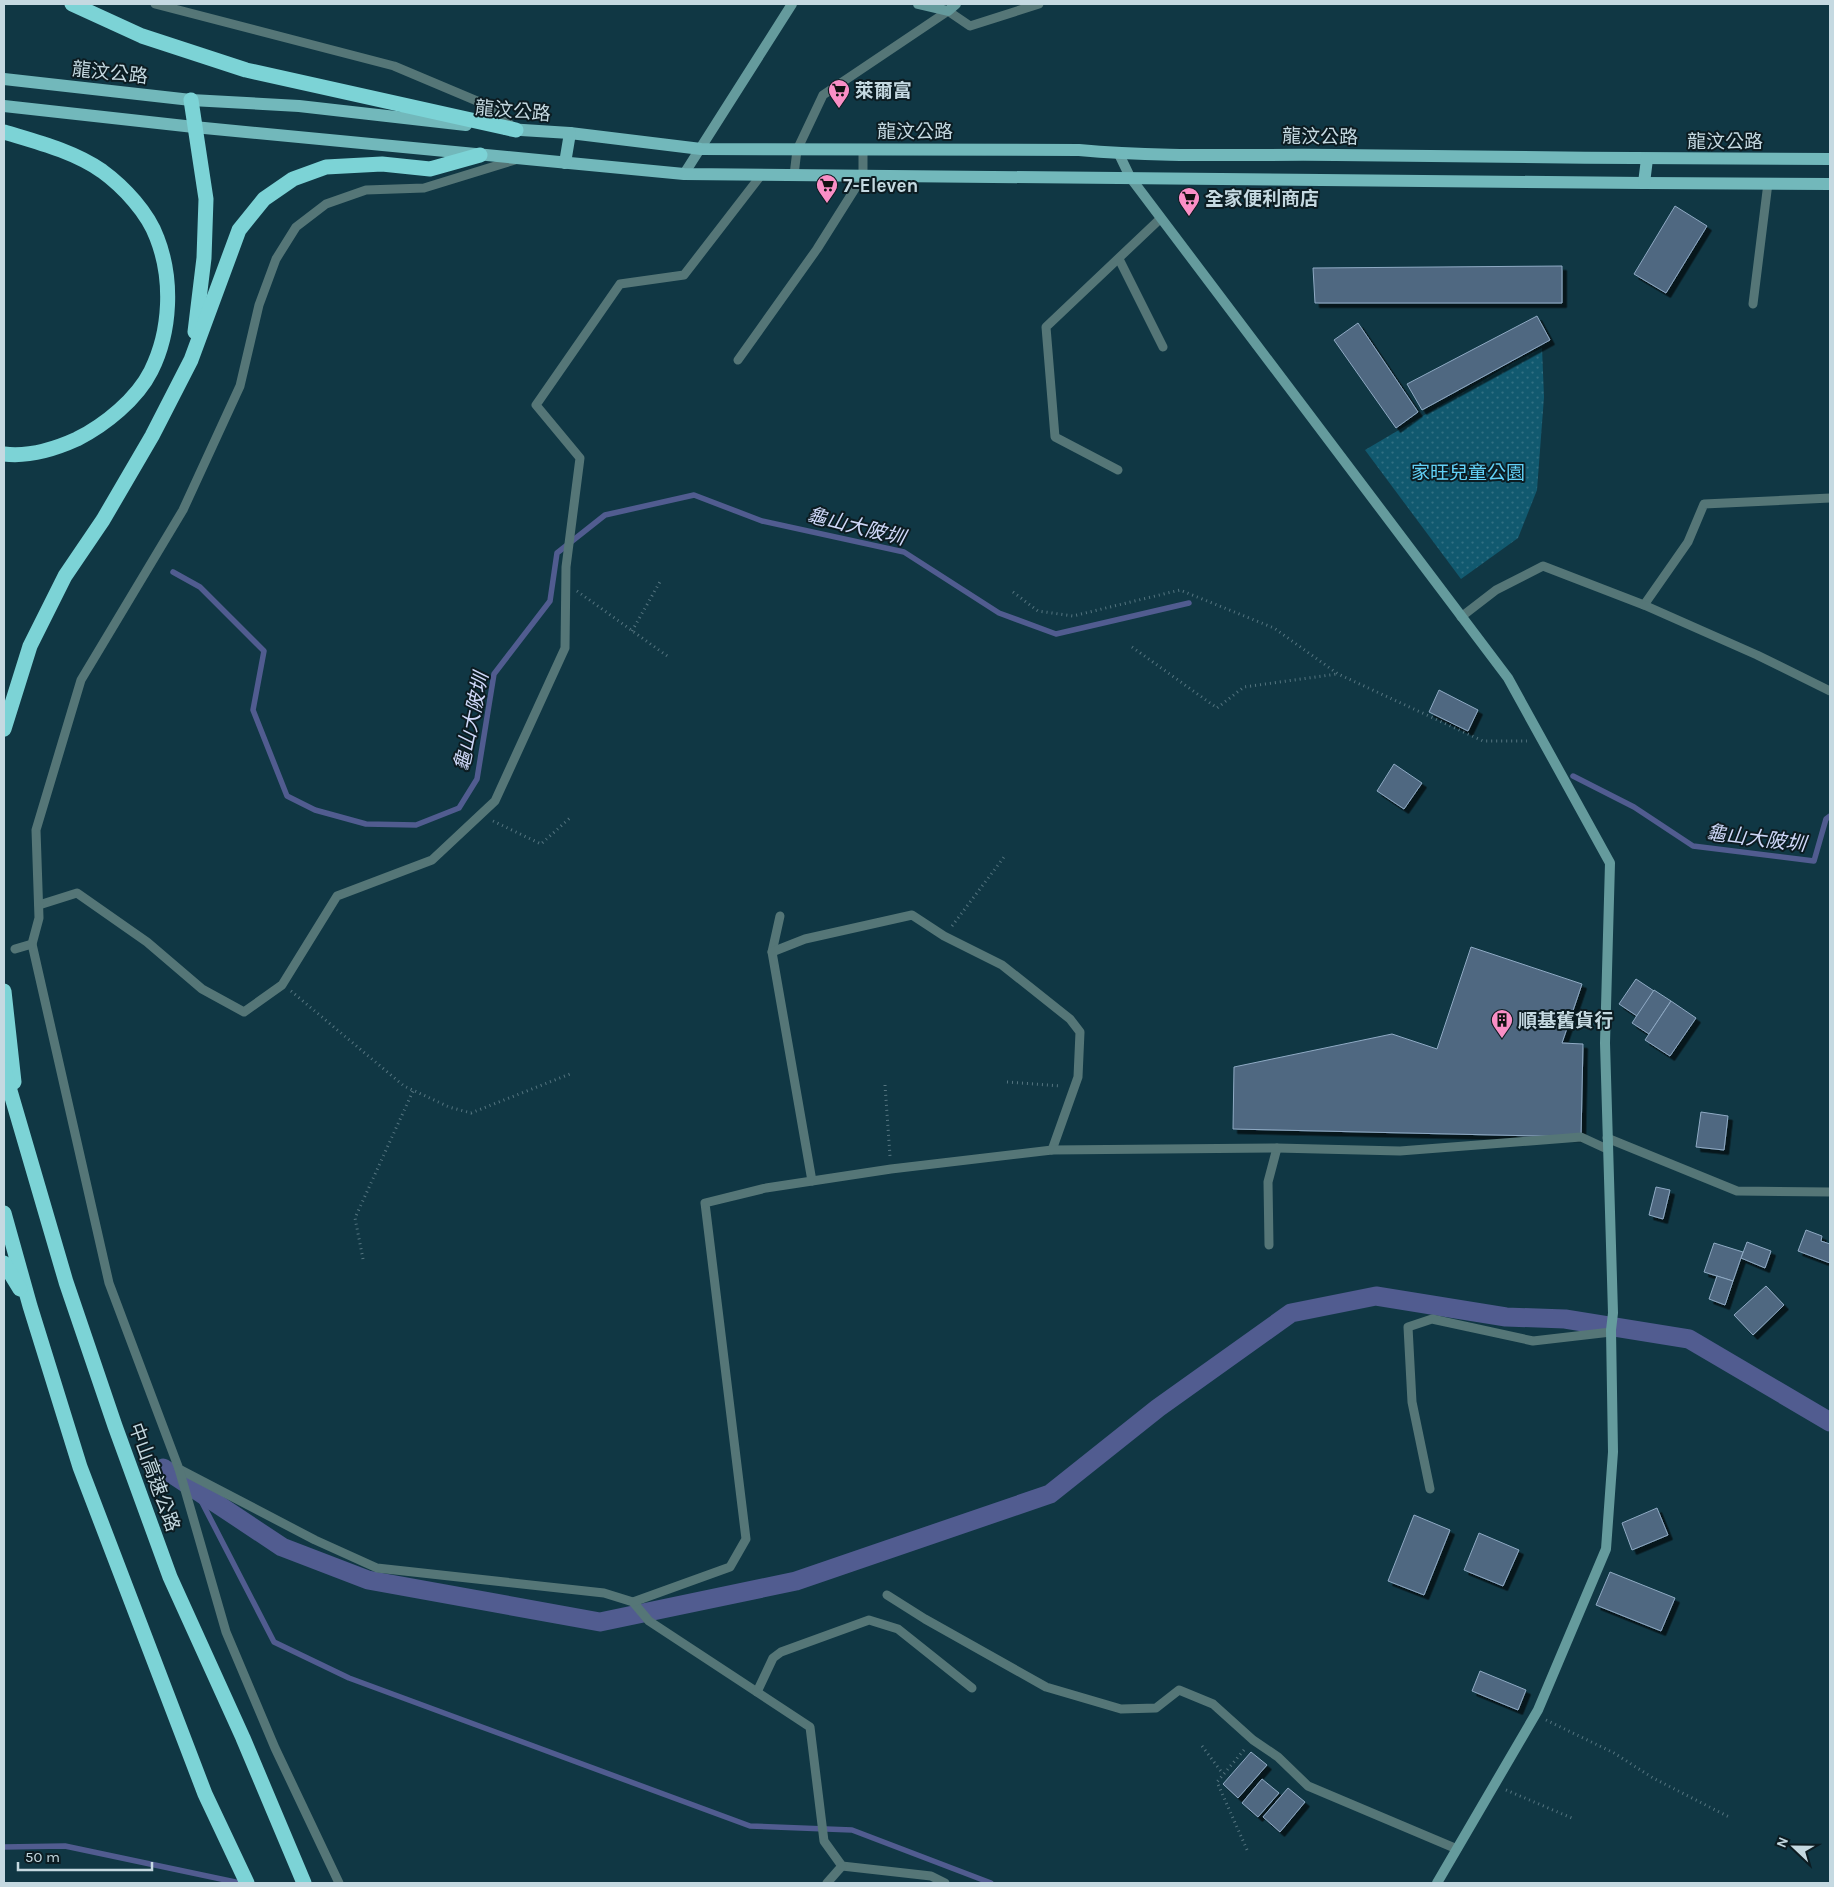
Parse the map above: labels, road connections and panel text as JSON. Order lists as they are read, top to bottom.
{
  "streets": {
    "highway": ["中山高速公路"],
    "main road": ["龍汶公路"]
  },
  "water": ["龜山大陂圳"],
  "parks": ["家旺兒童公園"],
  "places": {
    "supermarket": ["萊爾富", "7-Eleven", "全家便利商店"],
    "building": ["順基舊貨行"]
  },
  "scale_bar": "50 m",
  "north": "left"
}
